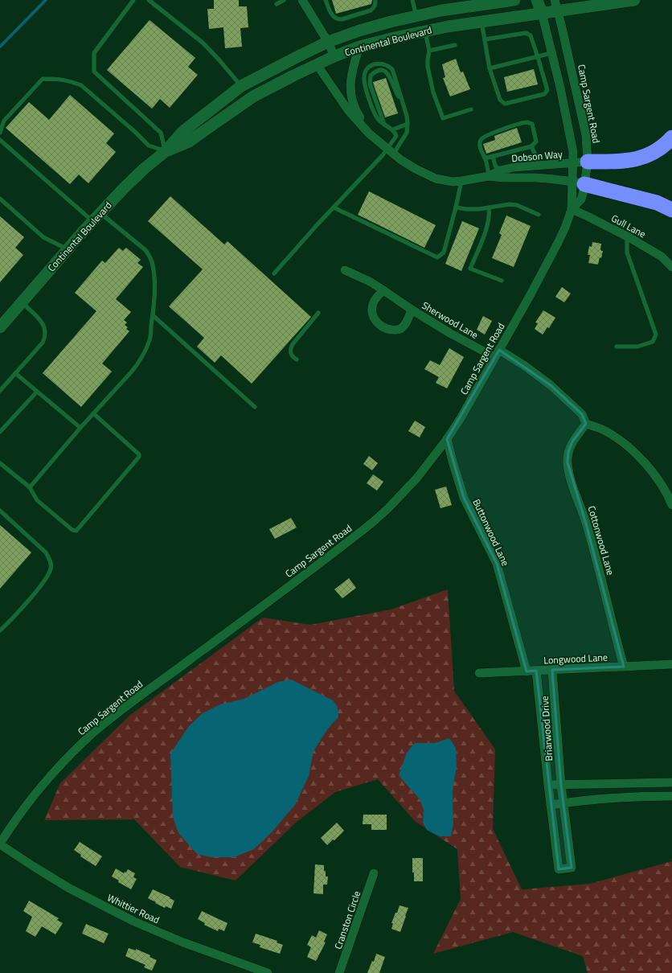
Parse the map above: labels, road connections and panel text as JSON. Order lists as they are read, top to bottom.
{
  "streets": {
    "main road": ["Continental Boulevard"],
    "street": [
      "Camp Sargent Road",
      "Dobson Way",
      "Gull Lane",
      "Sherwood Lane",
      "Buttonwood Lane",
      "Cottonwood Lane",
      "Longwood Lane",
      "Briarwood Drive",
      "Whittier Road",
      "Cranston Circle"
    ]
  },
  "crossings": [
    ["Continental Boulevard", "Camp Sargent Road"],
    ["Continental Boulevard", "Dobson Way"],
    ["Camp Sargent Road", "Dobson Way"],
    ["Camp Sargent Road", "Gull Lane"],
    ["Camp Sargent Road", "Sherwood Lane"],
    ["Camp Sargent Road", "Buttonwood Lane"],
    ["Camp Sargent Road", "Whittier Road"],
    ["Sherwood Lane", "Cottonwood Lane"],
    ["Buttonwood Lane", "Longwood Lane"],
    ["Cottonwood Lane", "Longwood Lane"],
    ["Longwood Lane", "Briarwood Drive"]
  ]
}
